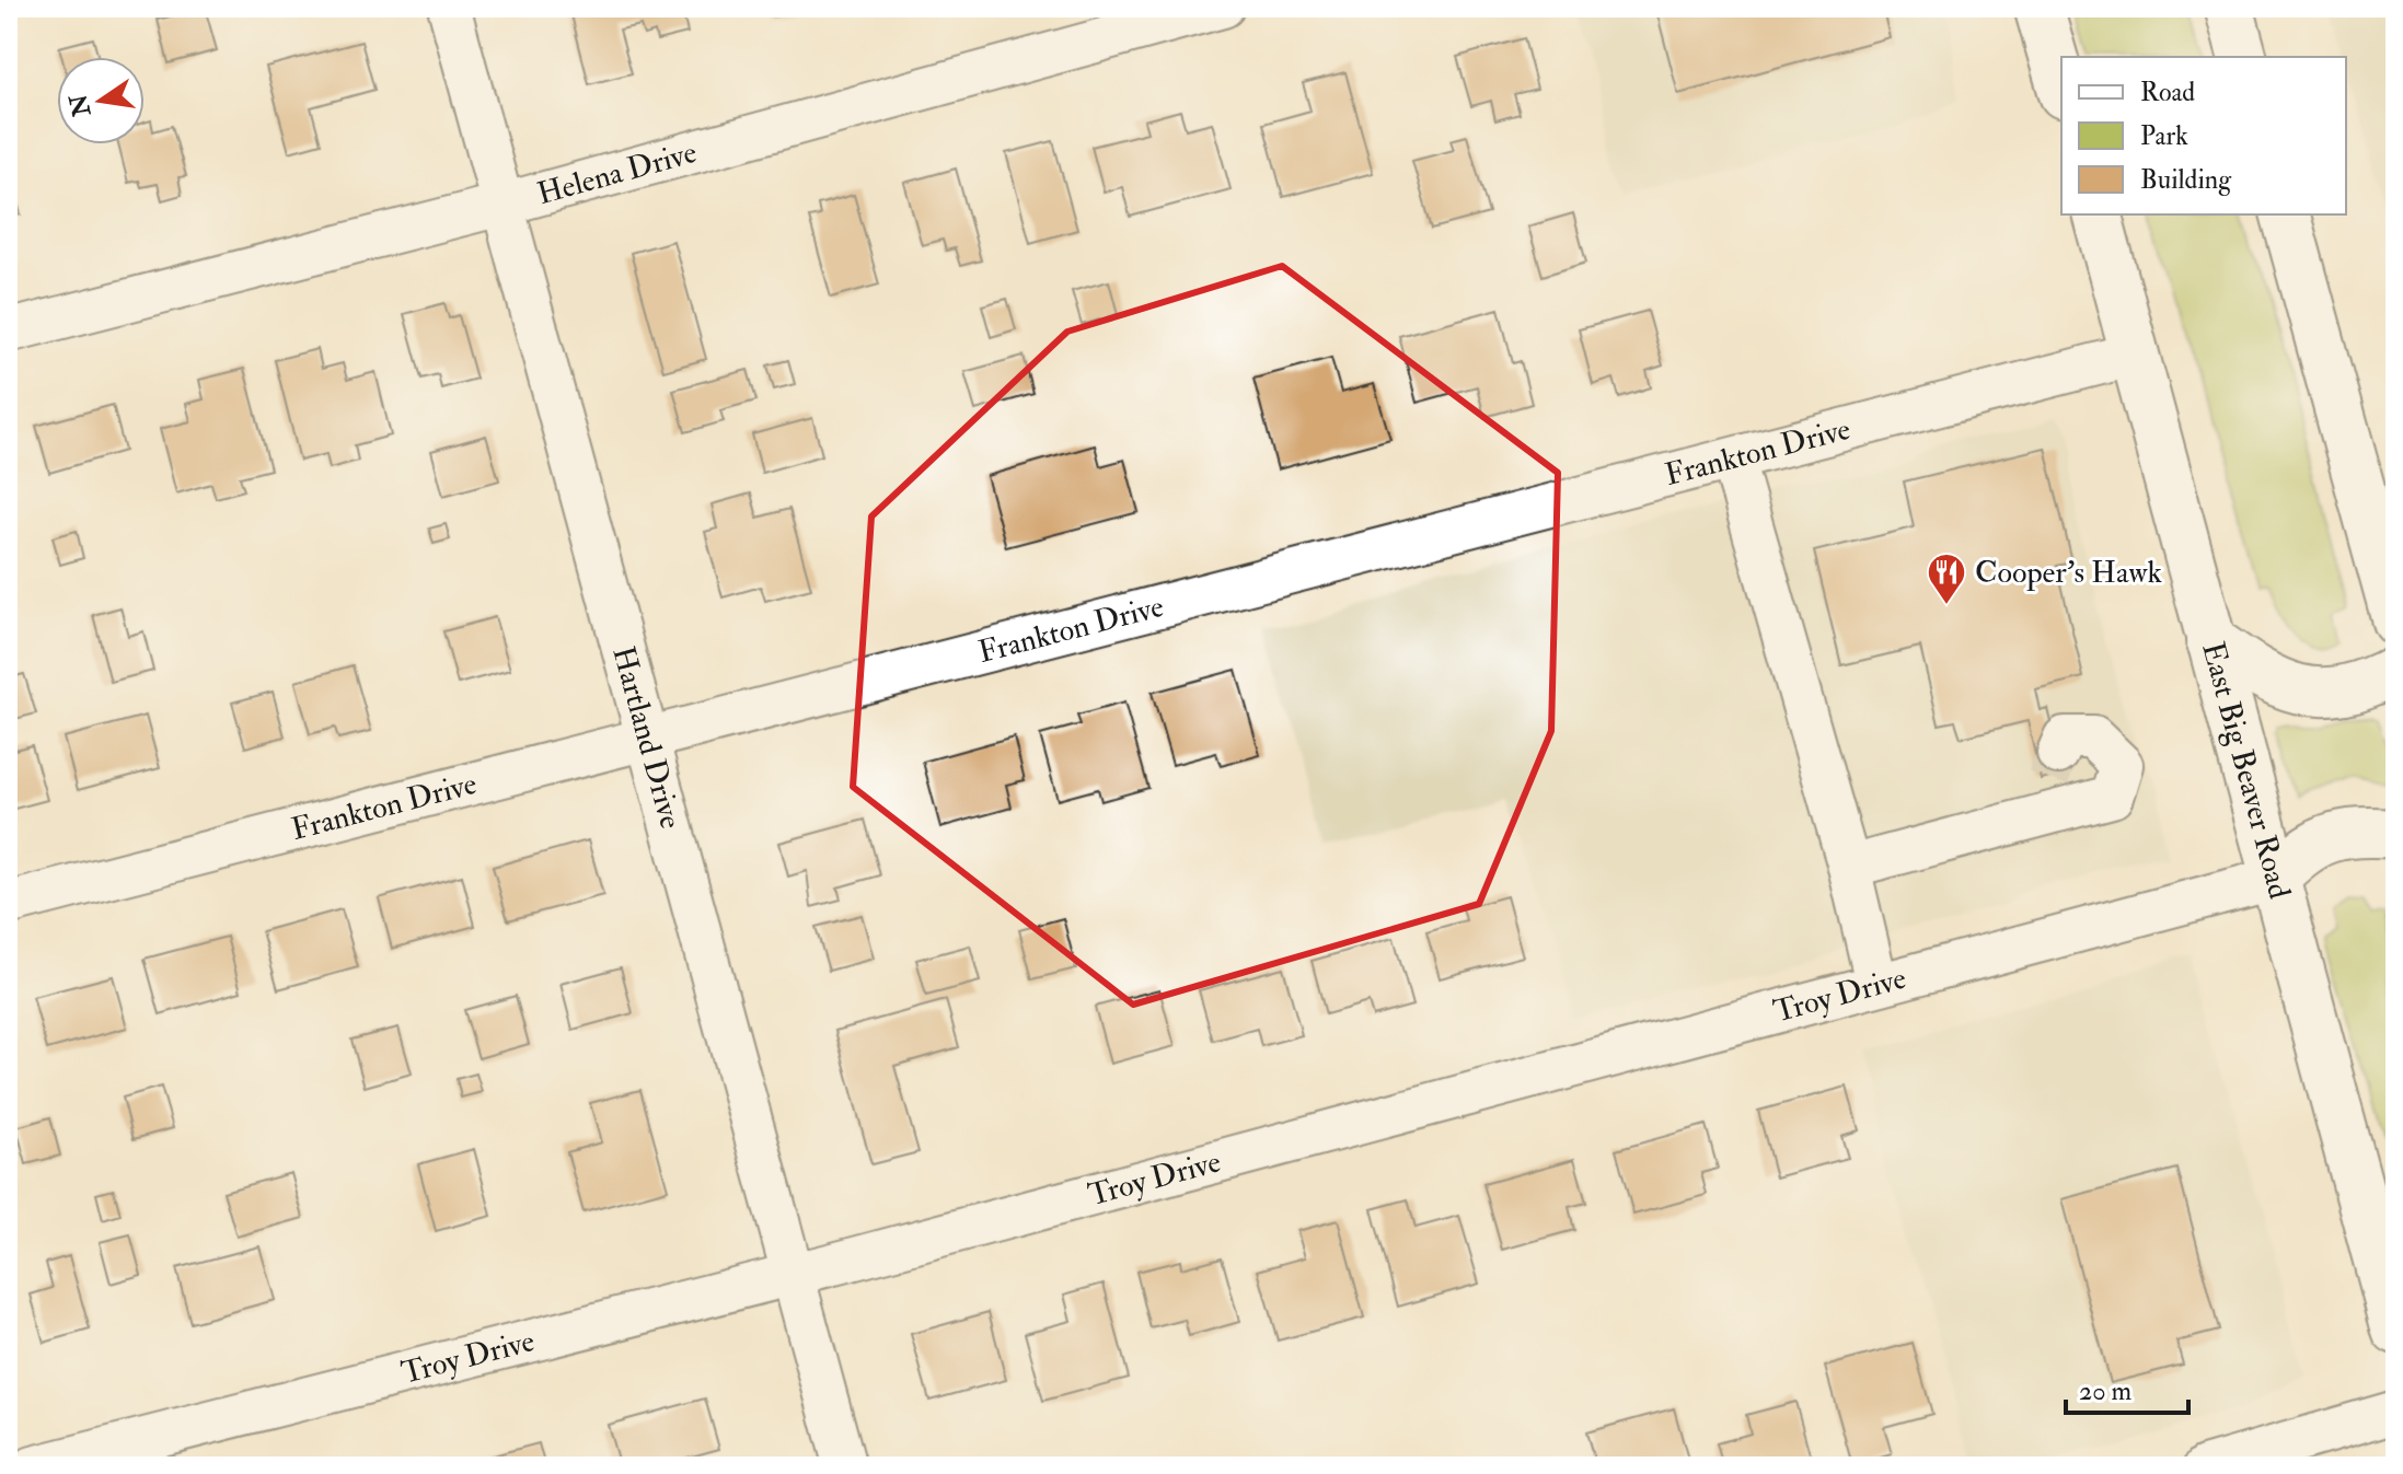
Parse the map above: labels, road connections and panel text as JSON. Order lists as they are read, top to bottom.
{
  "streets": {
    "main road": ["East Big Beaver Road"],
    "street": [
      "Helena Drive",
      "Frankton Drive",
      "Hartland Drive",
      "Troy Drive"
    ]
  },
  "crossings": [
    ["Helena Drive", "Hartland Drive"],
    ["Frankton Drive", "Hartland Drive"],
    ["Frankton Drive", "East Big Beaver Road"],
    ["Hartland Drive", "Troy Drive"],
    ["East Big Beaver Road", "Troy Drive"]
  ],
  "places": {
    "restaurant": ["Cooper's Hawk"]
  },
  "legend": ["Road", "Park", "Building"],
  "scale_bar": "20 m",
  "north": "left"
}
